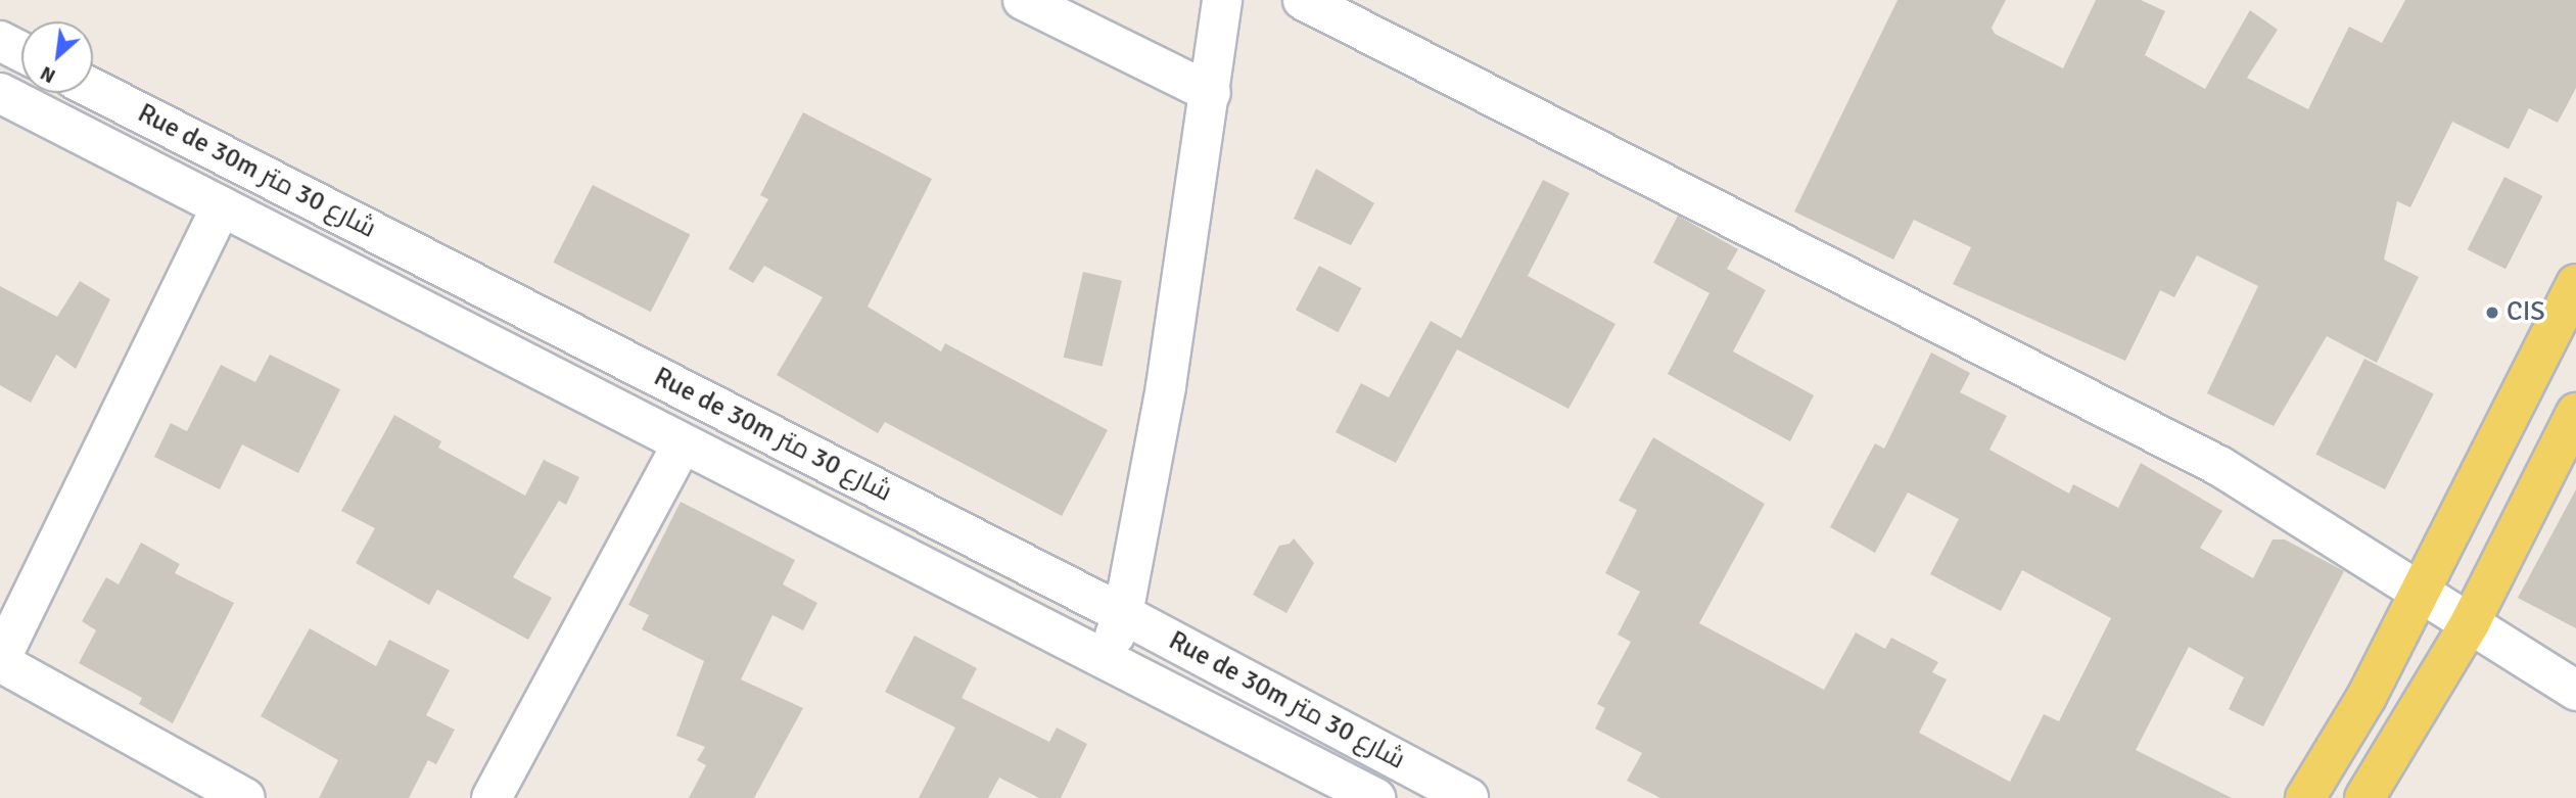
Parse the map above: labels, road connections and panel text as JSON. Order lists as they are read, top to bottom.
{
  "streets": {
    "street": ["Rue de 30m شارع 30 متر"]
  },
  "places": ["CIS"],
  "north": "bottom left"
}
